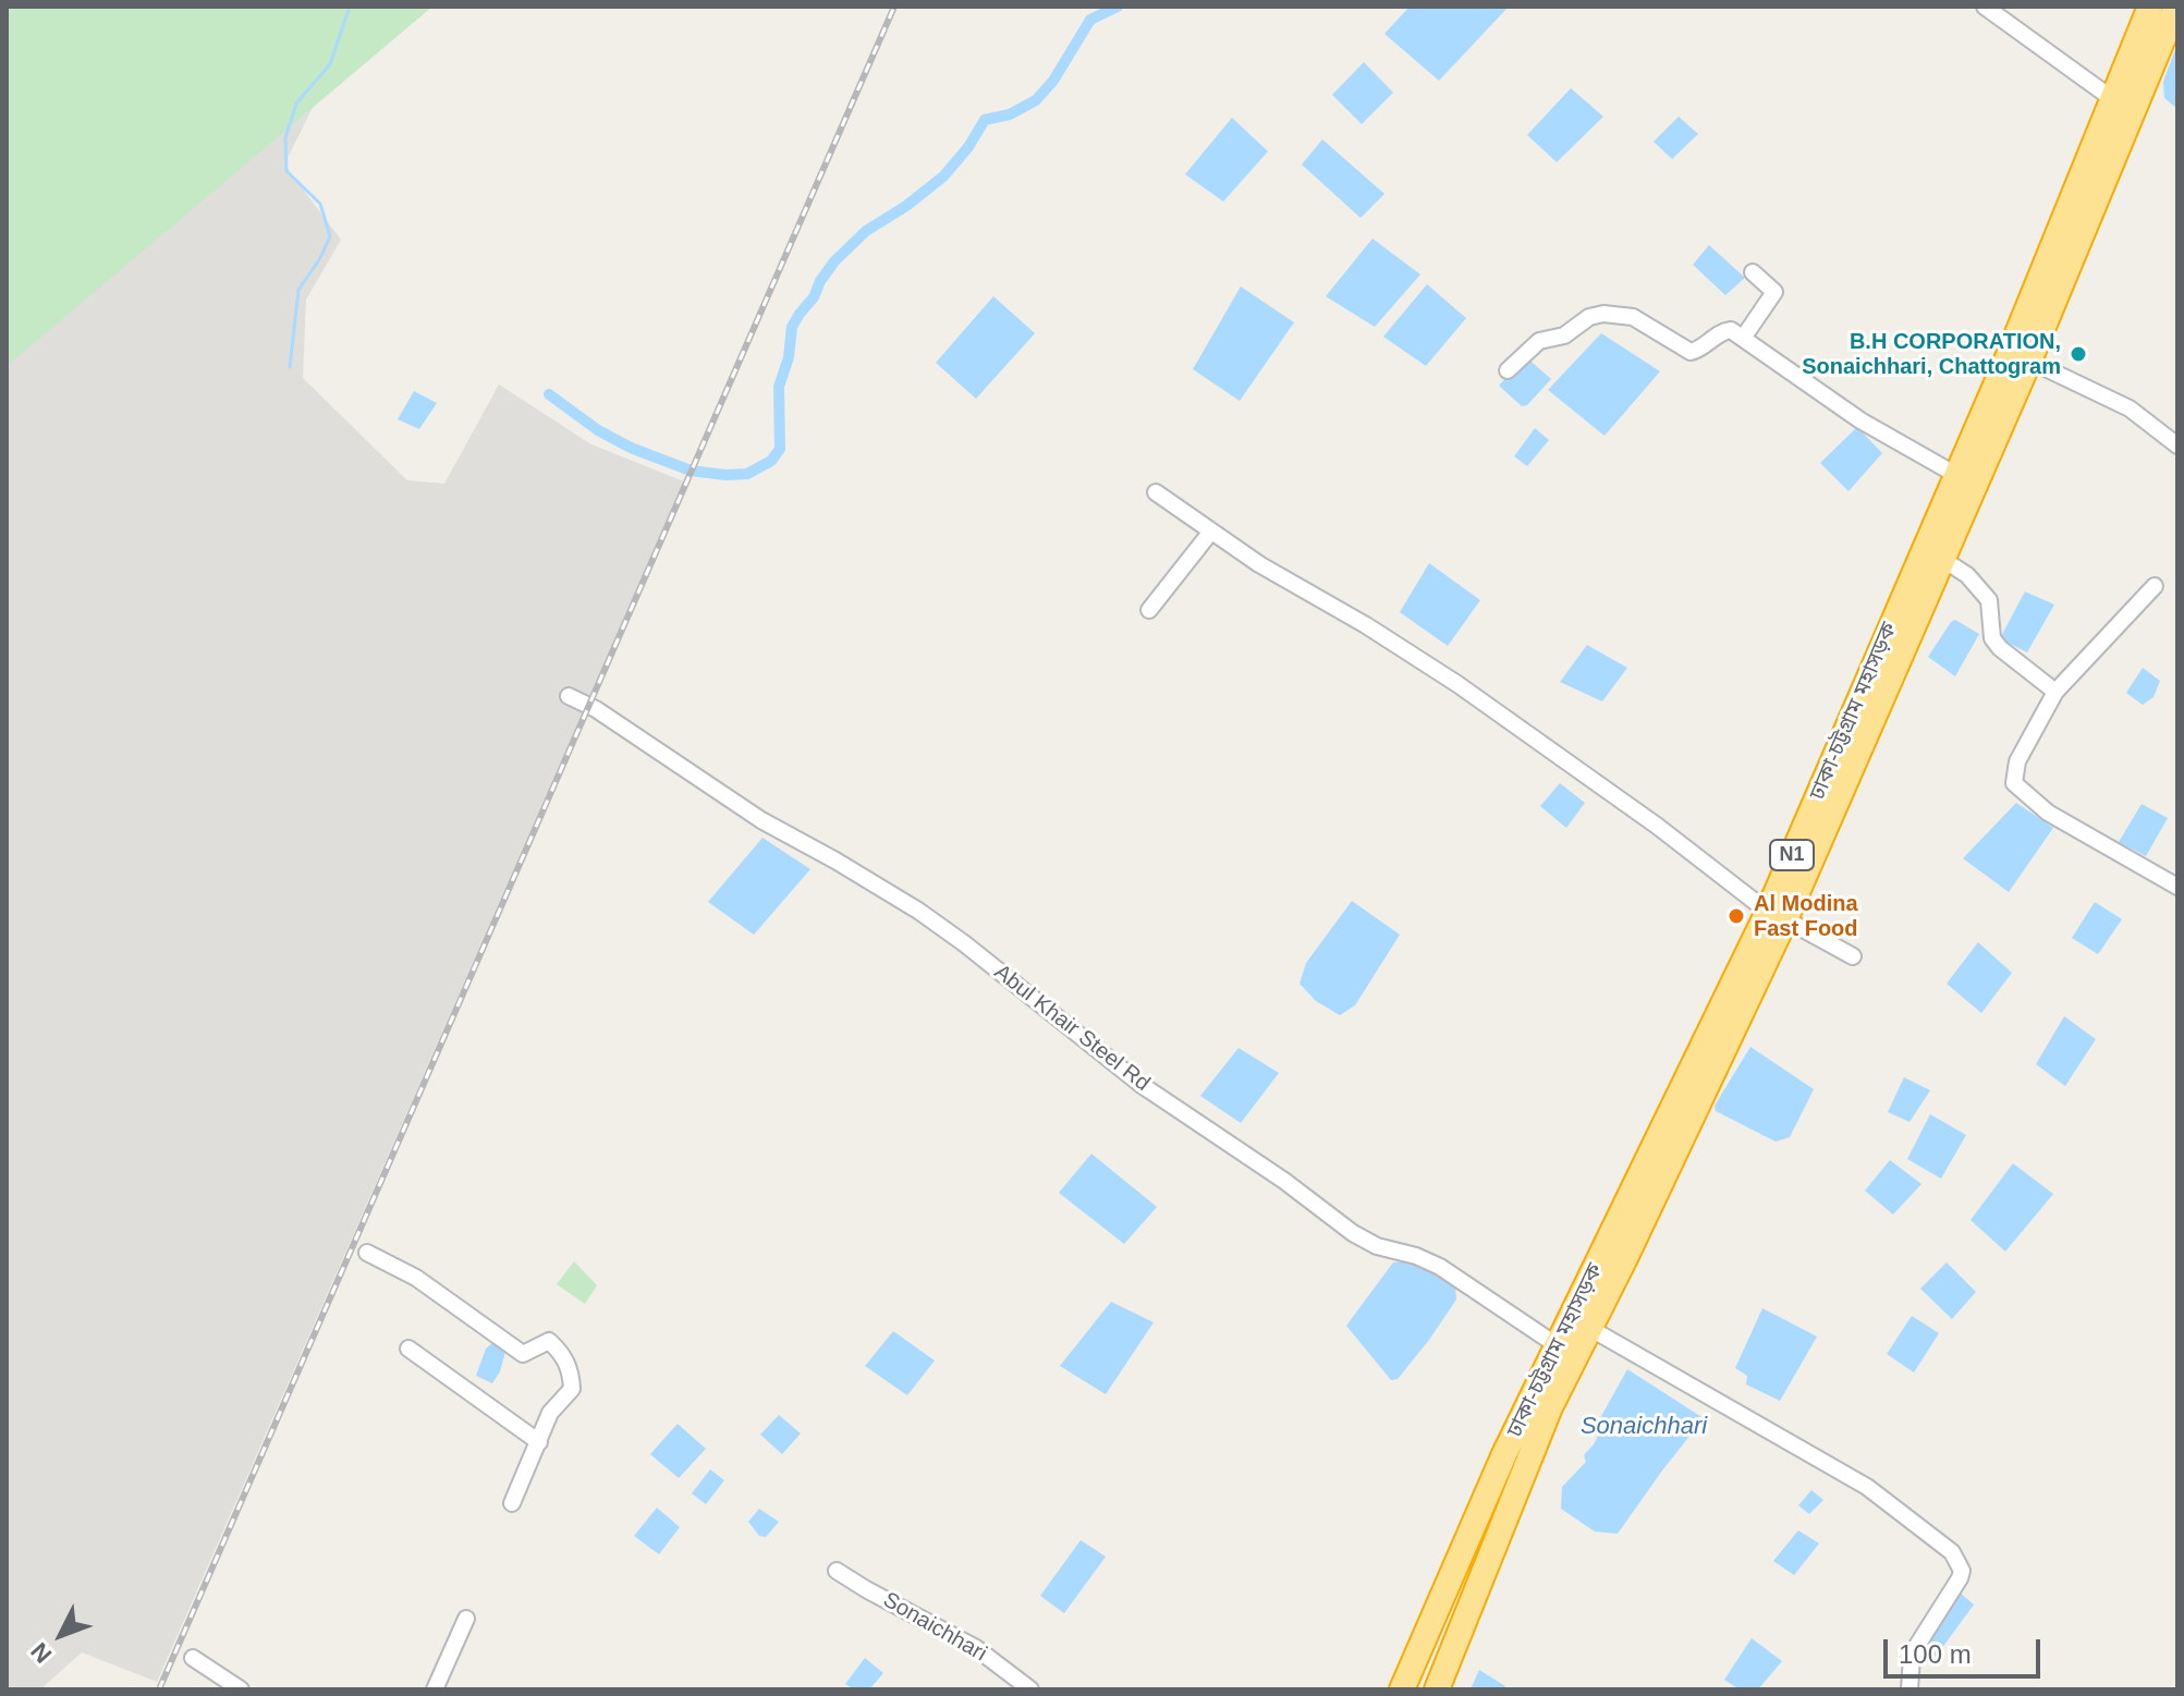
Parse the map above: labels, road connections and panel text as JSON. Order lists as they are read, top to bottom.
{
  "streets": {
    "highway": ["ঢাকা-চট্টগ্রাম মহাসড়ক", "N1"],
    "street": ["Abul Khair Steel Rd", "Sonaichhari"]
  },
  "crossings": [
    ["ঢাকা-চট্টগ্রাম মহাসড়ক", "Abul Khair Steel Rd"]
  ],
  "water": ["Sonaichhari"],
  "places": ["B.H CORPORATION, Sonaichhari, Chattogram", "Al Modina Fast Food"],
  "scale_bar": "100 m",
  "north": "bottom left"
}
